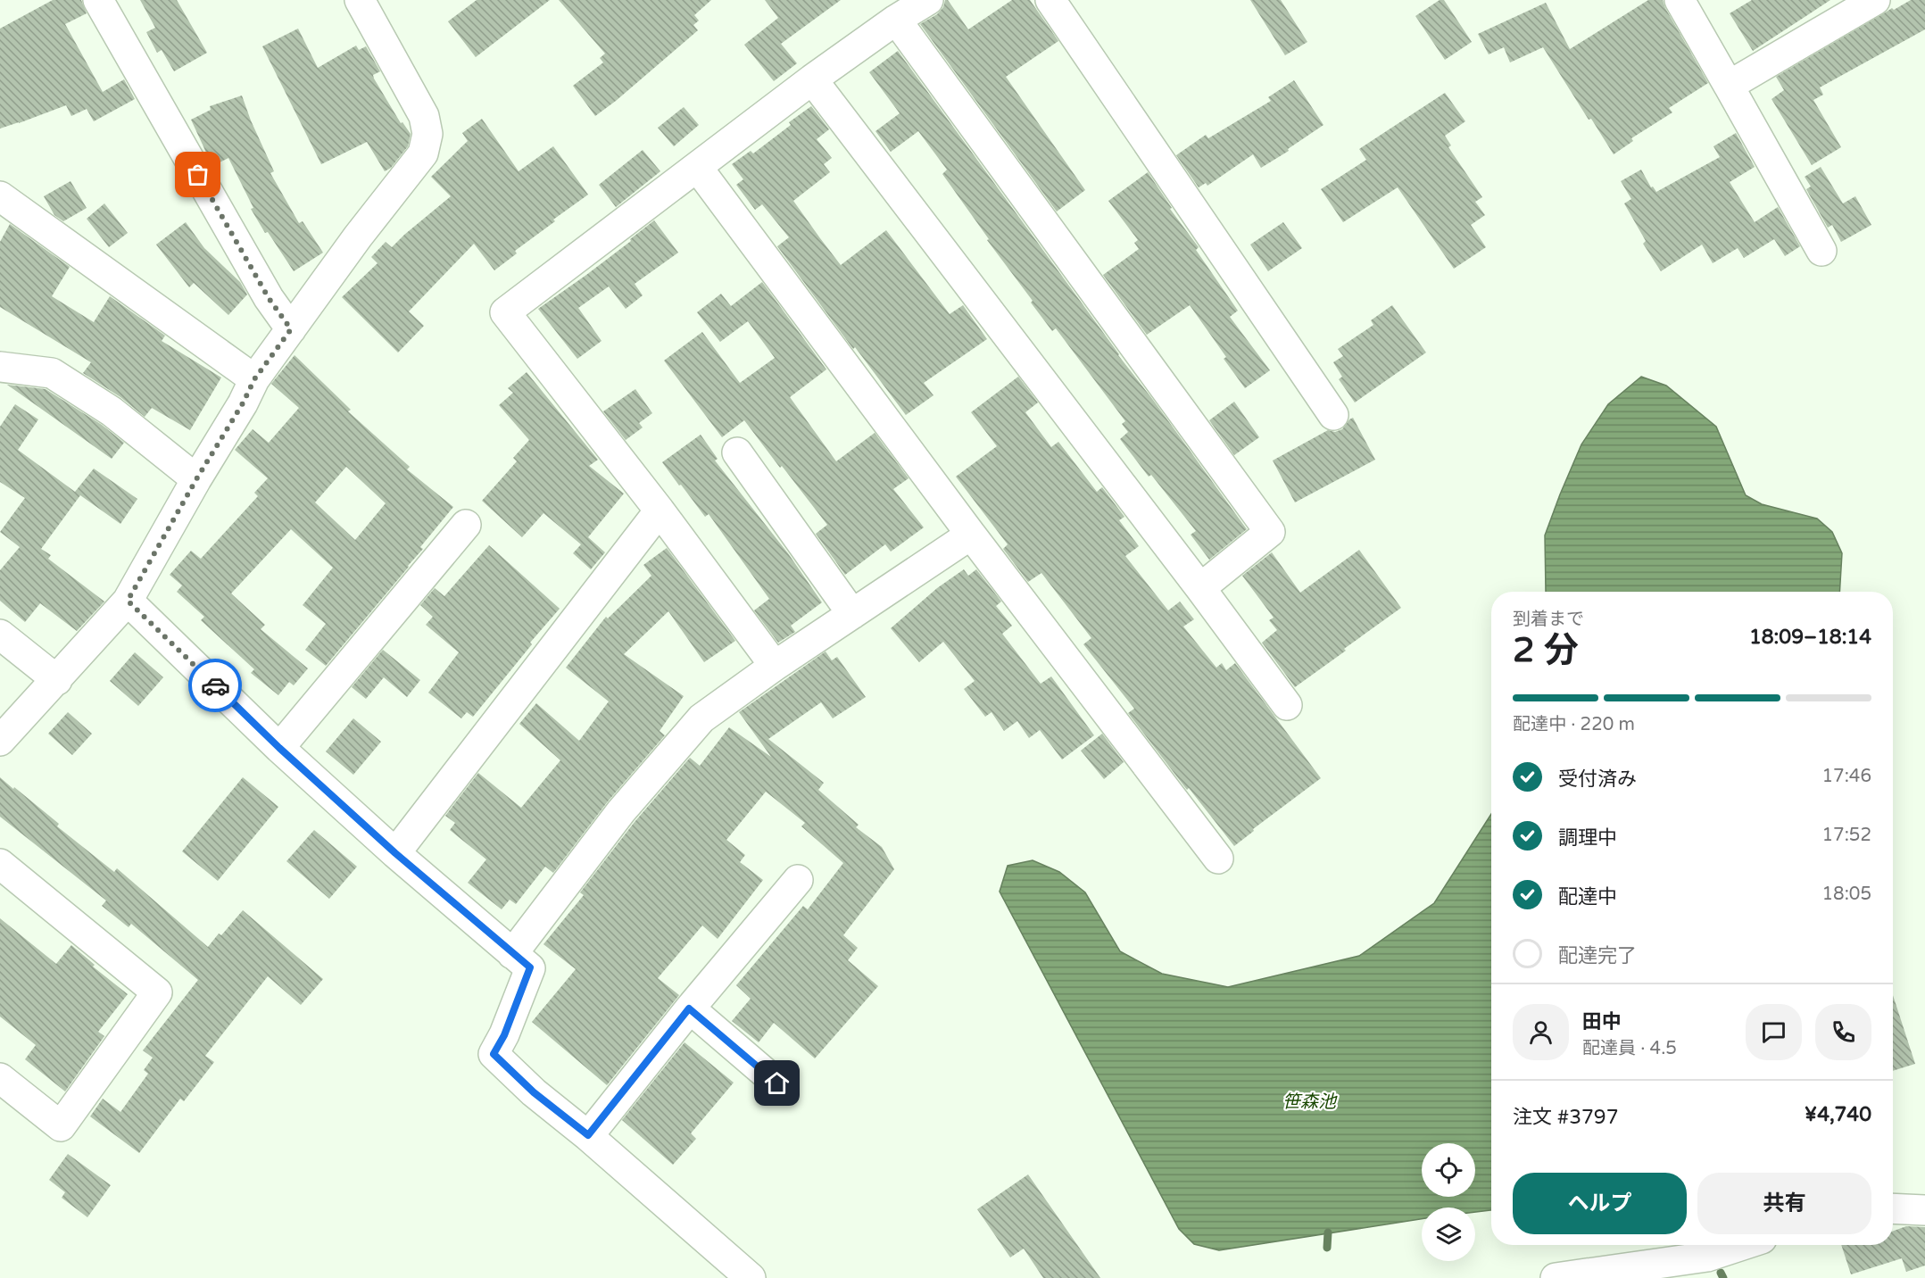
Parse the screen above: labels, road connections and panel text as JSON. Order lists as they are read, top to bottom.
{
  "water": ["笹森池"],
  "page": {
    "heading": ["2 分", "到着まで", "18:09–18:14"],
    "panel": [
      "田中",
      "配達員 · 4.5",
      "注文 #3797",
      "¥4,740"
    ],
    "bar": "配達中 · 220 m",
    "list": [
      ["受付済み", "17:46"],
      ["調理中", "17:52"],
      ["配達中", "18:05"],
      "配達完了"
    ],
    "buttons": ["ヘルプ", "共有"]
  }
}
